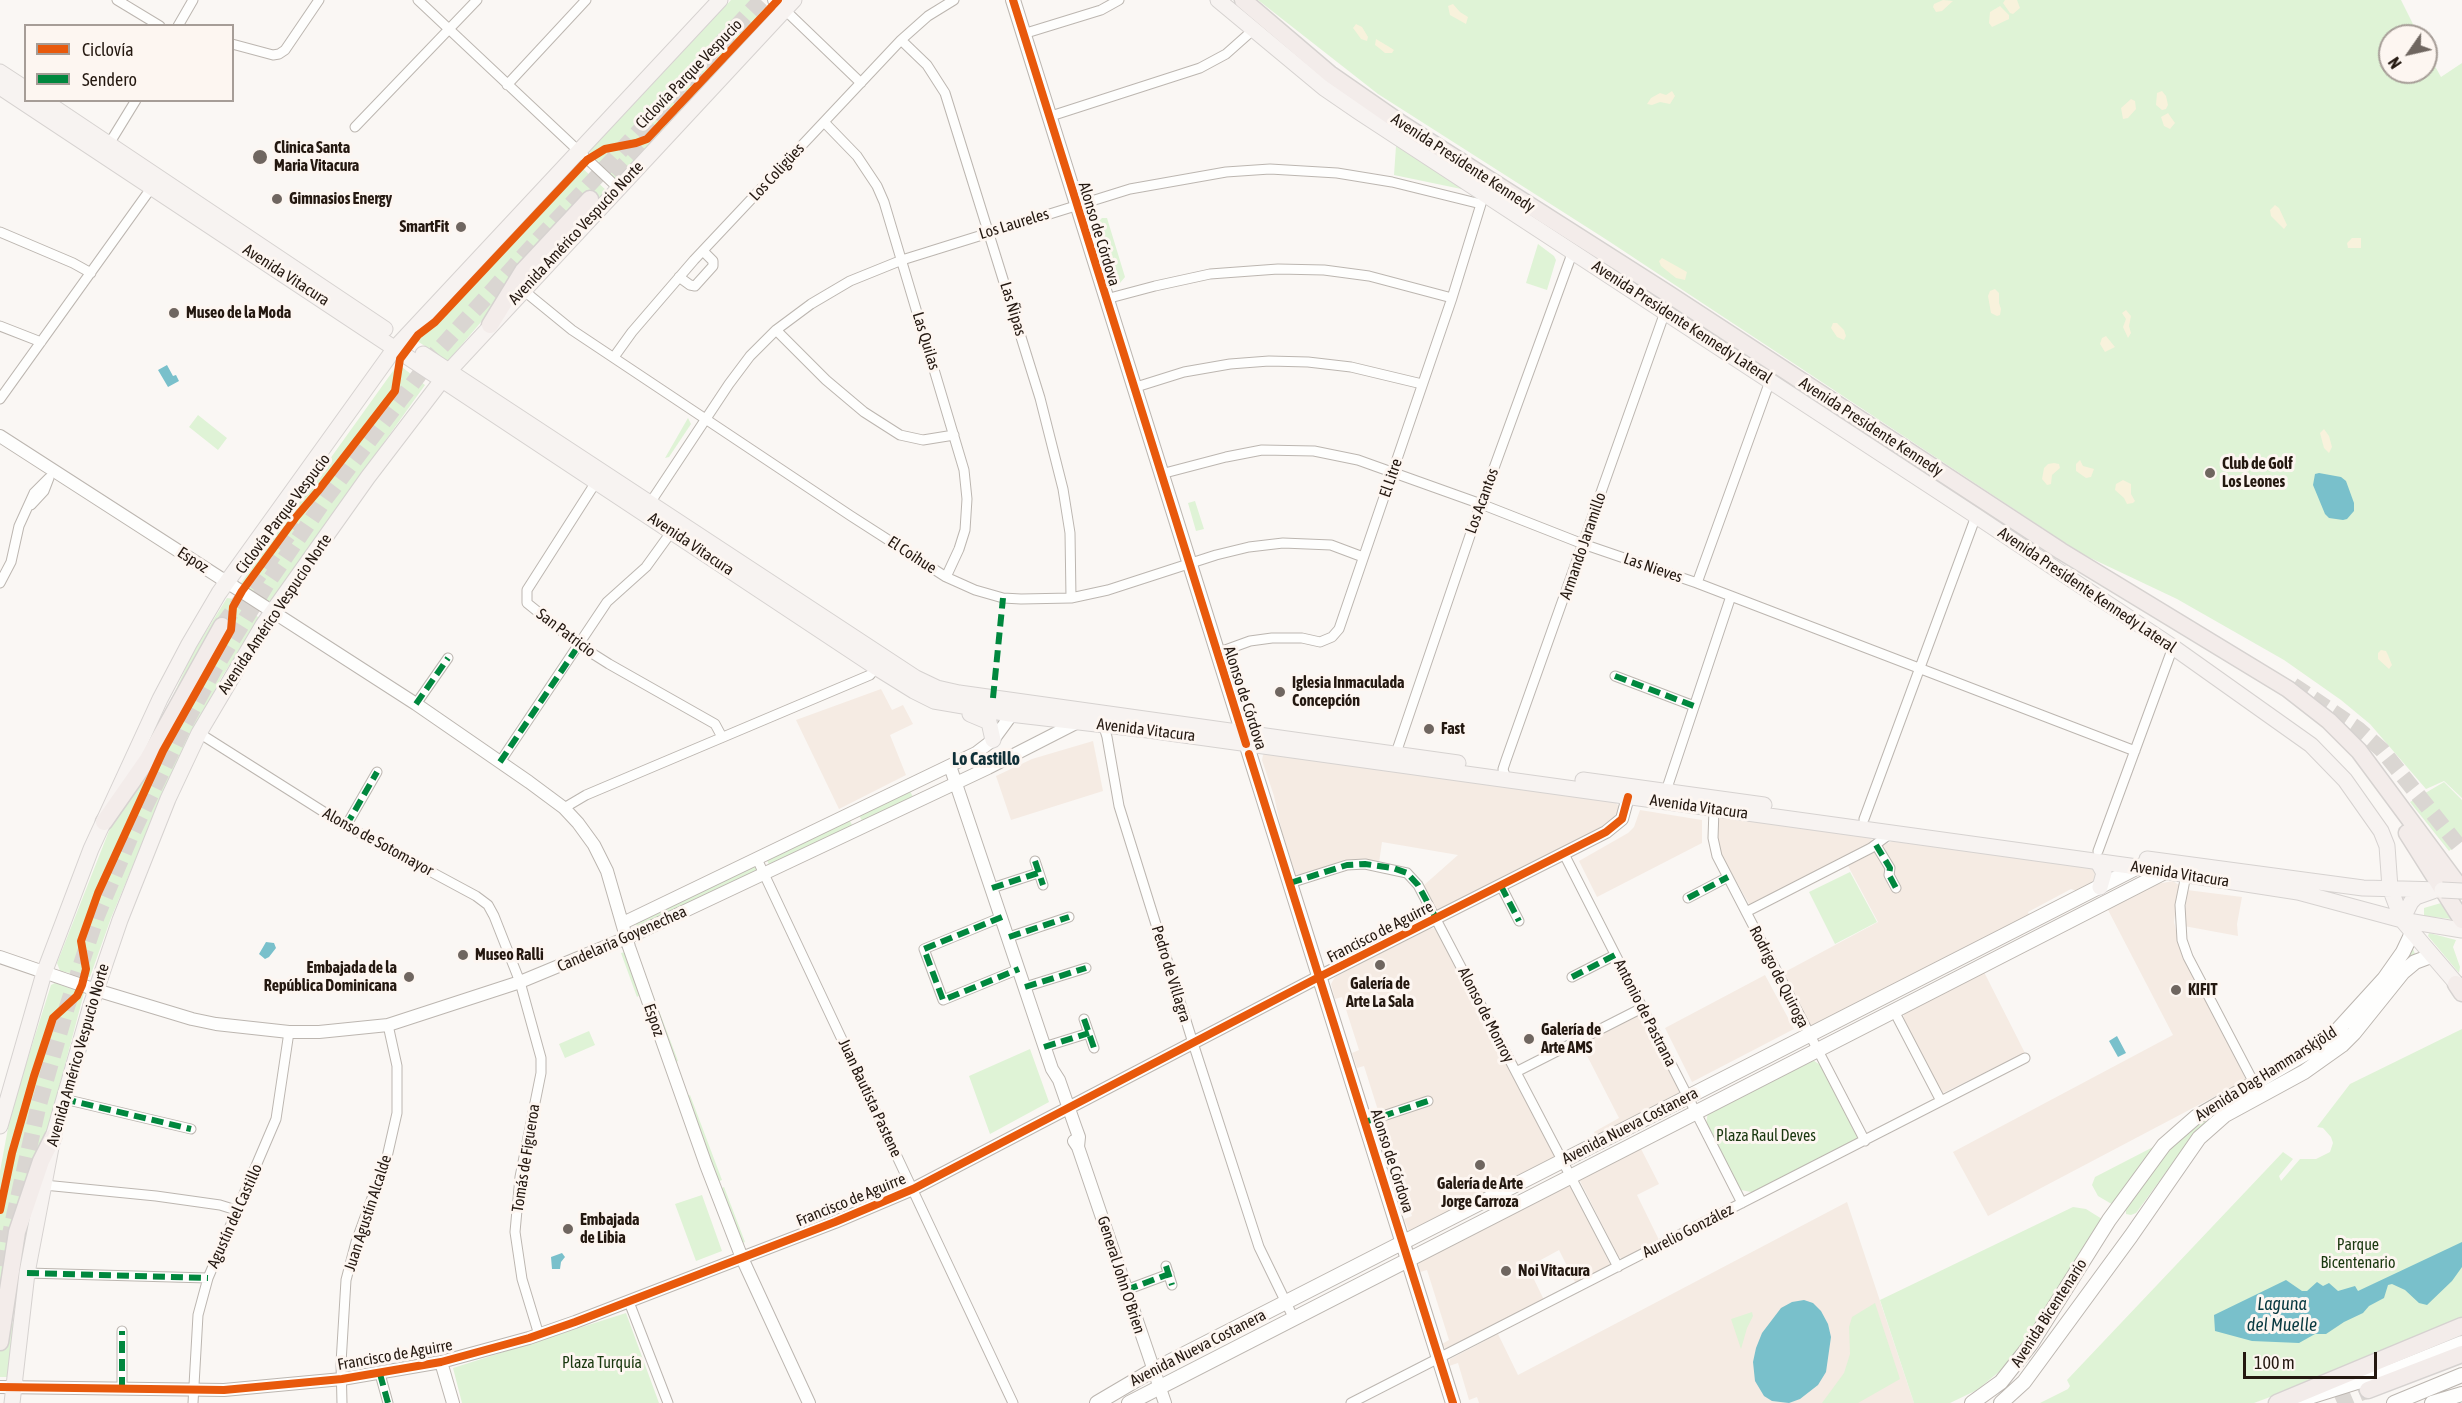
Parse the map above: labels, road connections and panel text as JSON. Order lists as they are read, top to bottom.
{
  "streets": {
    "highway": ["Avenida Presidente Kennedy"],
    "main road": [
      "Avenida Américo Vespucio Norte",
      "Alonso de Córdova",
      "Avenida Vitacura",
      "Avenida Presidente Kennedy Lateral",
      "Avenida Dag Hammarskjöld",
      "Avenida Nueva Costanera",
      "Avenida Bicentenario"
    ],
    "street": [
      "Los Coligües",
      "Los Laureles",
      "Las Ñipas",
      "Las Quilas",
      "El Litre",
      "Los Acantos",
      "Armando Jaramillo",
      "El Coihue",
      "Espoz",
      "Las Nieves",
      "San Patricio",
      "Alonso de Sotomayor",
      "Francisco de Aguirre",
      "Candelaria Goyenechea",
      "Pedro de Villagra",
      "Rodrigo de Quiroga",
      "Antonio de Pastrana",
      "Alonso de Monroy",
      "Juan Bautista Pastene",
      "Tomás de Figueroa",
      "Juan Agustín Alcalde",
      "Agustín del Castillo",
      "Aurelio González",
      "General John O'Brien"
    ],
    "cycle path": ["Ciclovía Parque Vespucio"]
  },
  "crossings": [
    ["Avenida Presidente Kennedy", "Avenida Vitacura"],
    ["Los Coligües", "Las Ñipas"],
    ["Los Coligües", "Las Quilas"],
    ["Los Coligües", "El Coihue"],
    ["Los Laureles", "Alonso de Córdova"],
    ["Los Laureles", "Avenida Vitacura"],
    ["Los Laureles", "Las Ñipas"],
    ["Los Laureles", "Las Quilas"],
    ["Los Laureles", "El Litre"],
    ["Los Laureles", "El Coihue"],
    ["Avenida Américo Vespucio Norte", "Avenida Vitacura"],
    ["Avenida Américo Vespucio Norte", "El Coihue"],
    ["Avenida Américo Vespucio Norte", "Espoz"],
    ["Avenida Américo Vespucio Norte", "Alonso de Sotomayor"],
    ["Avenida Américo Vespucio Norte", "Francisco de Aguirre"],
    ["Avenida Américo Vespucio Norte", "Candelaria Goyenechea"],
    ["Alonso de Córdova", "Avenida Vitacura"],
    ["Alonso de Córdova", "El Litre"],
    ["Alonso de Córdova", "El Coihue"],
    ["Alonso de Córdova", "Las Nieves"],
    ["Alonso de Córdova", "Francisco de Aguirre"],
    ["Alonso de Córdova", "Alonso de Monroy"],
    ["Alonso de Córdova", "Avenida Nueva Costanera"],
    ["Alonso de Córdova", "Aurelio González"],
    ["Avenida Vitacura", "Avenida Presidente Kennedy Lateral"],
    ["Avenida Vitacura", "Los Acantos"],
    ["Avenida Vitacura", "Armando Jaramillo"],
    ["Avenida Vitacura", "San Patricio"],
    ["Avenida Vitacura", "Francisco de Aguirre"],
    ["Avenida Vitacura", "Candelaria Goyenechea"],
    ["Avenida Vitacura", "Pedro de Villagra"],
    ["Avenida Vitacura", "Rodrigo de Quiroga"],
    ["Avenida Vitacura", "Avenida Nueva Costanera"],
    ["Las Ñipas", "El Coihue"],
    ["Avenida Presidente Kennedy Lateral", "Los Acantos"],
    ["Avenida Presidente Kennedy Lateral", "Armando Jaramillo"],
    ["Avenida Presidente Kennedy Lateral", "Avenida Dag Hammarskjöld"],
    ["Las Quilas", "El Coihue"],
    ["El Litre", "El Coihue"],
    ["El Litre", "Las Nieves"],
    ["Los Acantos", "Las Nieves"],
    ["Armando Jaramillo", "Las Nieves"],
    ["Espoz", "Francisco de Aguirre"],
    ["Espoz", "Candelaria Goyenechea"],
    ["Alonso de Sotomayor", "Candelaria Goyenechea"],
    ["Alonso de Sotomayor", "Tomás de Figueroa"],
    ["Francisco de Aguirre", "Pedro de Villagra"],
    ["Francisco de Aguirre", "Antonio de Pastrana"],
    ["Francisco de Aguirre", "Alonso de Monroy"],
    ["Francisco de Aguirre", "Juan Bautista Pastene"],
    ["Francisco de Aguirre", "Tomás de Figueroa"],
    ["Francisco de Aguirre", "Juan Agustín Alcalde"],
    ["Francisco de Aguirre", "Agustín del Castillo"],
    ["Francisco de Aguirre", "General John O'Brien"],
    ["Candelaria Goyenechea", "Juan Bautista Pastene"],
    ["Candelaria Goyenechea", "Tomás de Figueroa"],
    ["Candelaria Goyenechea", "Juan Agustín Alcalde"],
    ["Candelaria Goyenechea", "Agustín del Castillo"],
    ["Candelaria Goyenechea", "General John O'Brien"],
    ["Pedro de Villagra", "Avenida Nueva Costanera"],
    ["Rodrigo de Quiroga", "Avenida Nueva Costanera"],
    ["Rodrigo de Quiroga", "Aurelio González"],
    ["Antonio de Pastrana", "Avenida Nueva Costanera"],
    ["Antonio de Pastrana", "Aurelio González"],
    ["Alonso de Monroy", "Avenida Nueva Costanera"],
    ["Alonso de Monroy", "Aurelio González"],
    ["Avenida Dag Hammarskjöld", "Avenida Bicentenario"],
    ["Avenida Nueva Costanera", "General John O'Brien"]
  ],
  "districts": ["Lo Castillo"],
  "water": ["Laguna del Muelle"],
  "parks": ["Plaza Raul Deves", "Parque Bicentenario", "Plaza Turquía"],
  "places": [
    "Clinica Santa Maria Vitacura",
    "Gimnasios Energy",
    "SmartFit",
    "Museo de la Moda",
    "Club de Golf Los Leones",
    "Iglesia Inmaculada Concepción",
    "Fast",
    "Museo Ralli",
    "Galería de Arte La Sala",
    "Embajada de la República Dominicana",
    "KIFIT",
    "Galería de Arte AMS",
    "Galería de Arte Jorge Carroza",
    "Embajada de Libia",
    "Noi Vitacura"
  ],
  "legend": ["Ciclovía", "Sendero"],
  "scale_bar": "100 m",
  "north": "bottom left"
}
